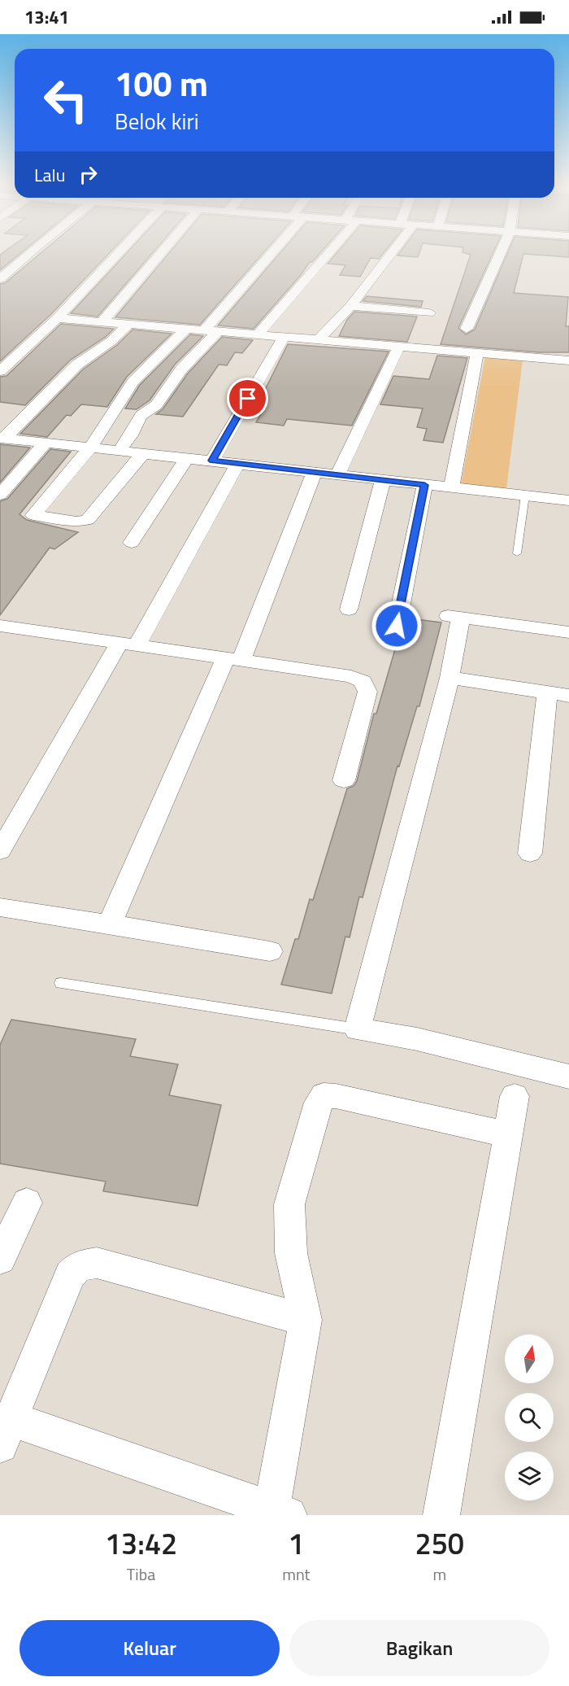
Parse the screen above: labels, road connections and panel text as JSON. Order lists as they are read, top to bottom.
{
  "north": "top",
  "page": {
    "status": "13:41",
    "turn": ["100 m", "Belok kiri"],
    "then": "Lalu",
    "eta": [
      "13:42",
      "Tiba",
      "1",
      "mnt",
      "250",
      "m"
    ],
    "buttons": ["Keluar", "Bagikan"]
  }
}
